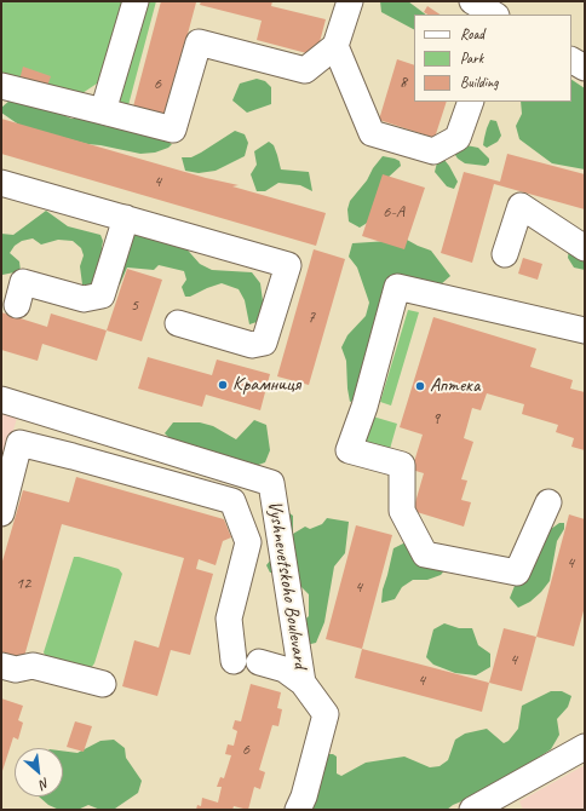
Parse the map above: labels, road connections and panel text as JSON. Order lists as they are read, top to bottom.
{
  "streets": {
    "street": ["Vyshnevetskoho Boulevard"]
  },
  "places": ["Крамниця", "Аптека"],
  "house_numbers": [
    "8",
    "6",
    "4",
    "6-А",
    "5",
    "7",
    "9",
    "4",
    "12",
    "4",
    "4",
    "4",
    "6"
  ],
  "legend": ["Road", "Park", "Building"],
  "north": "bottom right"
}
